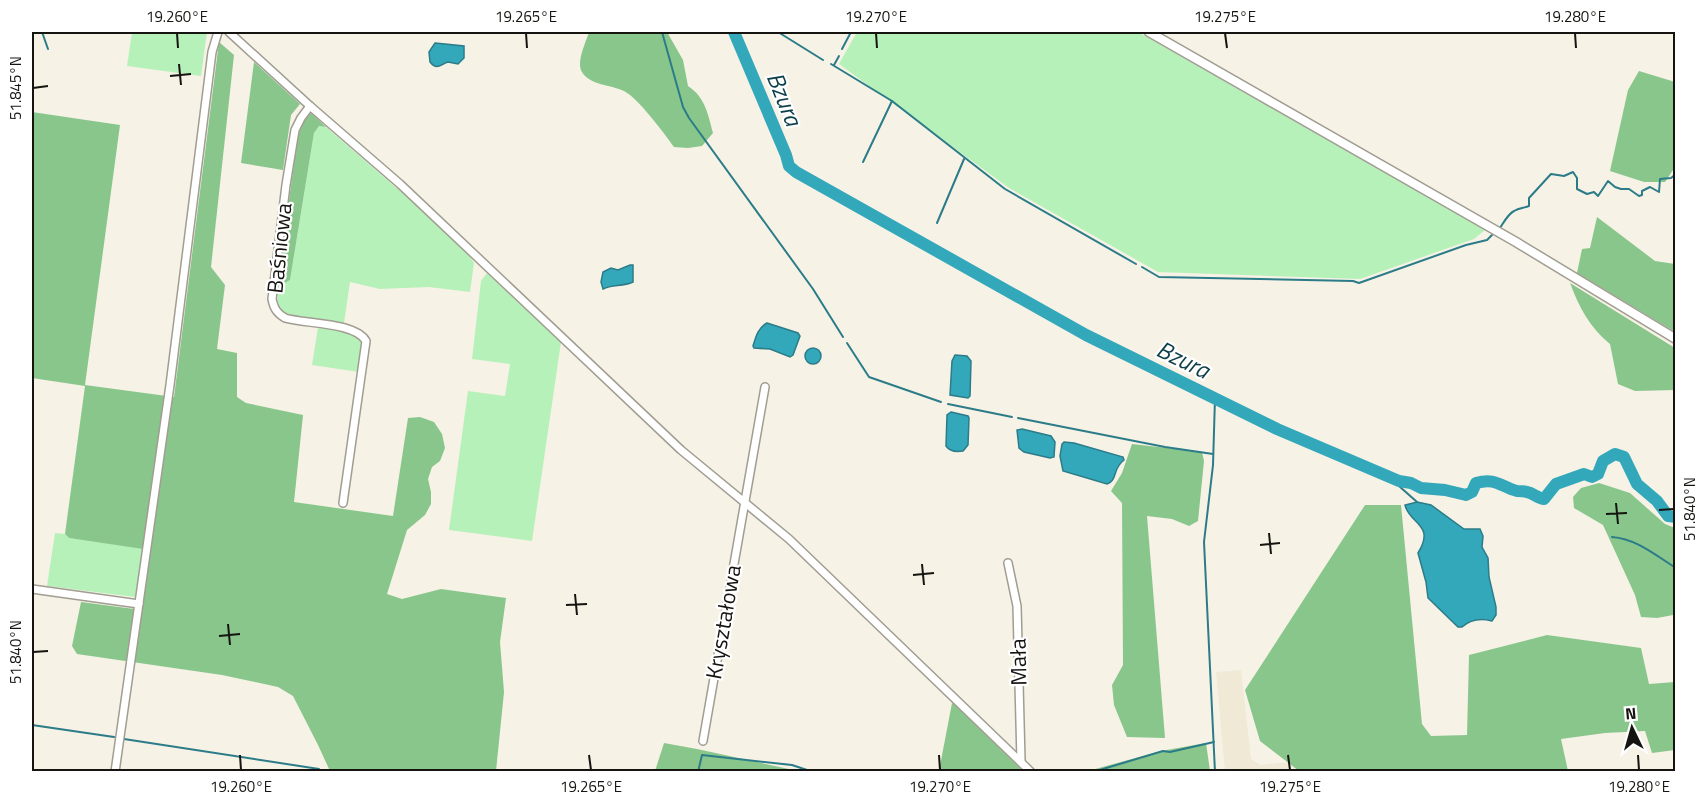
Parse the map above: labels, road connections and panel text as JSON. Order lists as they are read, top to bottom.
{
  "streets": {
    "street": ["Baśniowa", "Kryształowa", "Mała"]
  },
  "water": ["Bzura"],
  "north": "top",
  "coordinates": [
    "19.260°E",
    "19.265°E",
    "19.270°E",
    "19.275°E",
    "19.280°E",
    "51.845°N",
    "51.840°N"
  ]
}
